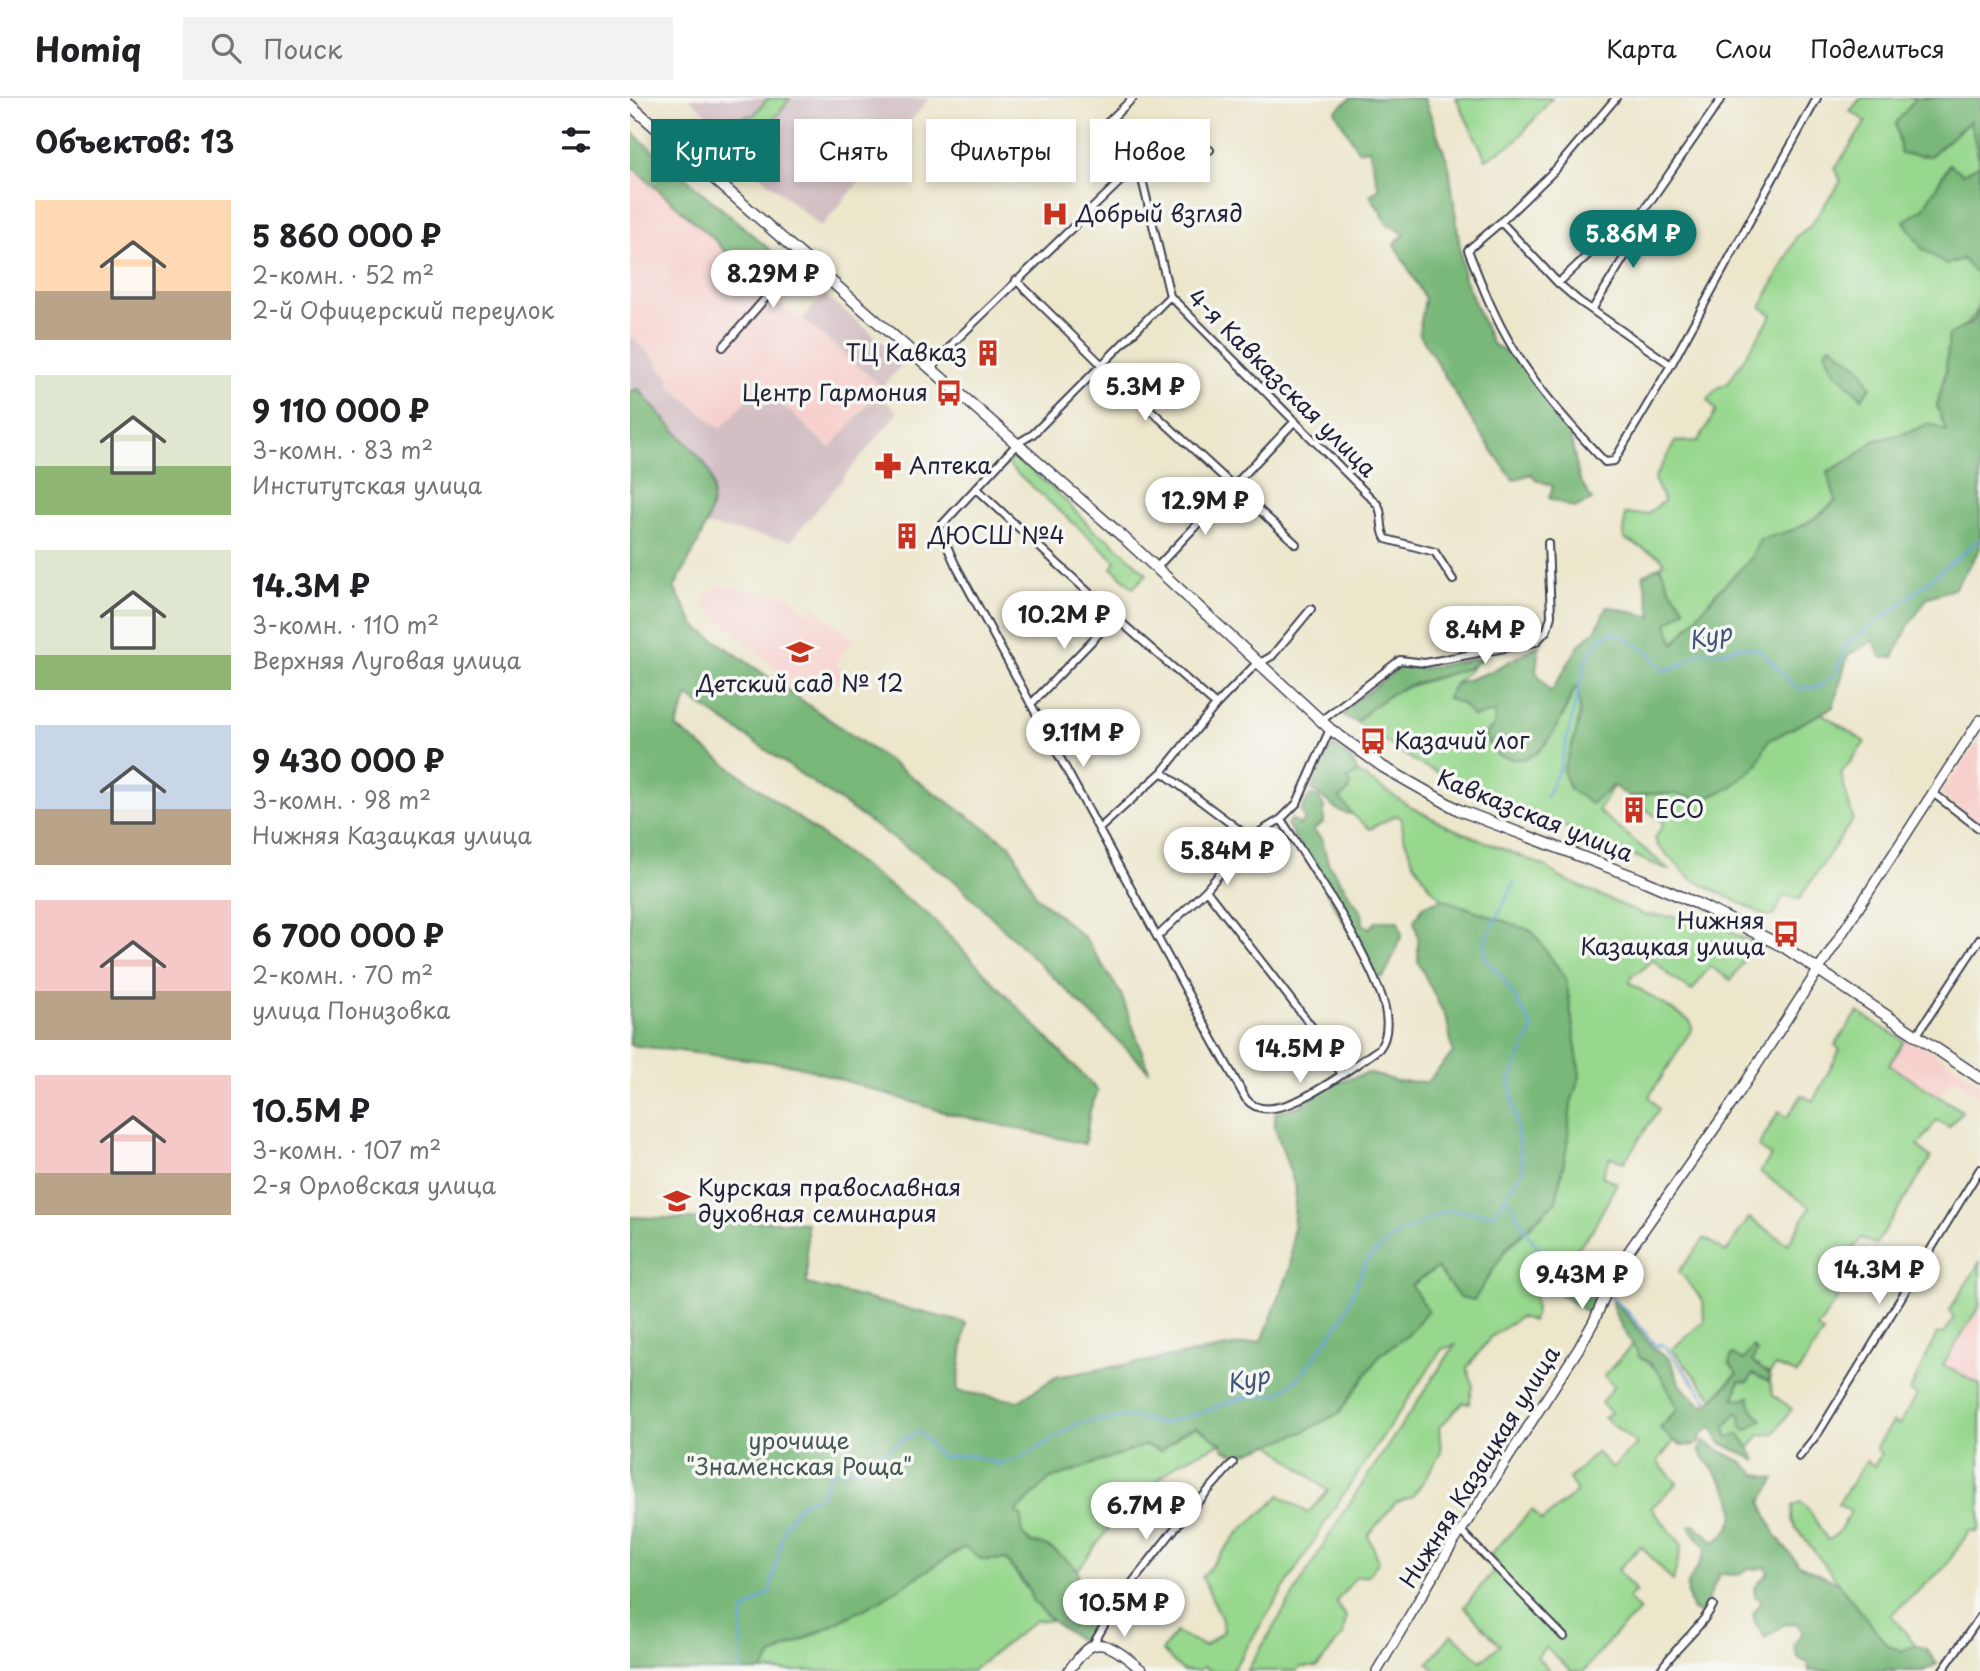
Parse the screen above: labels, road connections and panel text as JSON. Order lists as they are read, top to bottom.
{
  "streets": {
    "main road": ["Кавказская улица", "Нижняя Казацкая улица"],
    "street": ["4-я Кавказская улица"]
  },
  "crossings": [
    ["Кавказская улица", "Нижняя Казацкая улица"]
  ],
  "water": ["Кур"],
  "parks": ["урочище \"Знаменская Роща\""],
  "places": {
    "hospital": ["Добрый взгляд"],
    "building": ["ТЦ Кавказ", "ДЮСШ №4", "ECO"],
    "bus stop": ["Центр Гармония", "Казачий лог", "Нижняя Казацкая улица"],
    "pharmacy": ["Аптека"],
    "school or university": ["Детский сад № 12", "Курская православная духовная семинария"]
  },
  "page": {
    "header": "Homiq",
    "search": "Поиск",
    "nav": ["Карта", "Слои", "Поделиться"],
    "heading": "Объектов: 13",
    "chip": [
      "Купить",
      "Снять",
      "Фильтры",
      "Новое"
    ],
    "list": [
      {
        "name": "5 860 000 ₽",
        "note": "2-комн. · 52 m² · 2-й Офицерский переулок"
      },
      {
        "name": "9 110 000 ₽",
        "note": "3-комн. · 83 m² · Институтская улица"
      },
      {
        "name": "14.3M ₽",
        "note": "3-комн. · 110 m² · Верхняя Луговая улица"
      },
      {
        "name": "9 430 000 ₽",
        "note": "3-комн. · 98 m² · Нижняя Казацкая улица"
      },
      {
        "name": "6 700 000 ₽",
        "note": "2-комн. · 70 m² · улица Понизовка"
      },
      {
        "name": "10.5M ₽",
        "note": "3-комн. · 107 m² · 2-я Орловская улица"
      }
    ],
    "price": [
      "5.86M ₽",
      "8.29M ₽",
      "5.3M ₽",
      "12.9M ₽",
      "10.2M ₽",
      "8.4M ₽",
      "9.11M ₽",
      "5.84M ₽",
      "14.5M ₽",
      "14.3M ₽",
      "9.43M ₽",
      "6.7M ₽",
      "10.5M ₽"
    ]
  }
}
